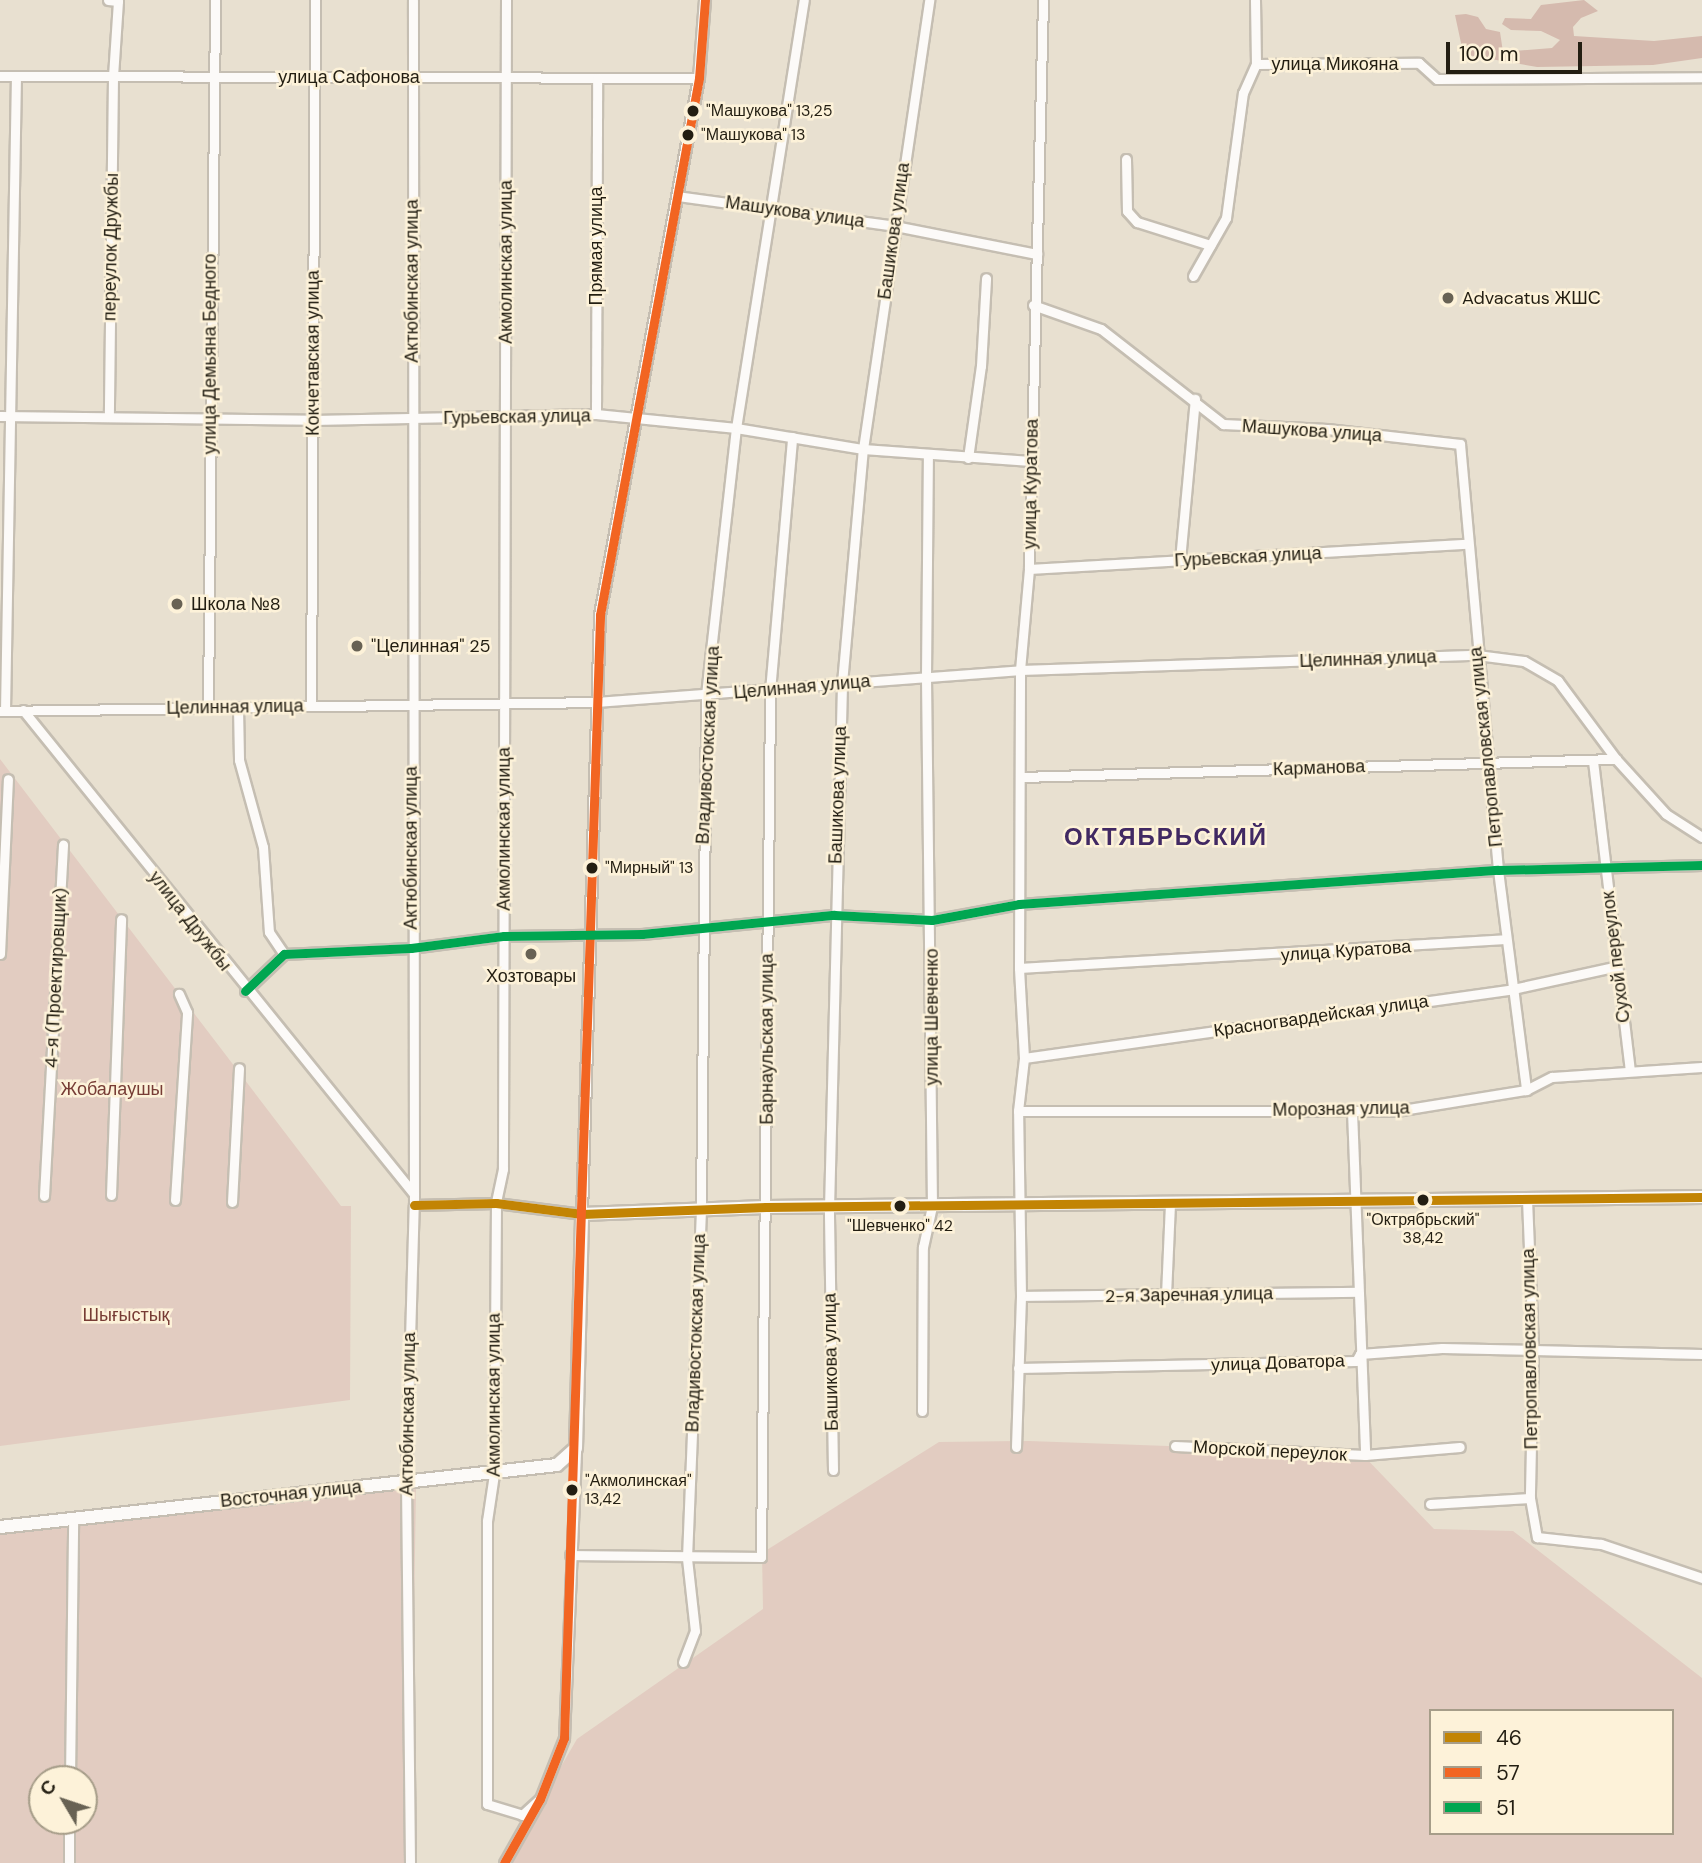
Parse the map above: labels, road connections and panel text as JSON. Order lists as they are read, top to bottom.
{
  "streets": {
    "main road": ["Восточная улица"],
    "street": [
      "улица Микояна",
      "улица Сафонова",
      "Машукова улица",
      "Башикова улица",
      "Прямая улица",
      "переулок Дружбы",
      "Акмолинская улица",
      "Актюбинская улица",
      "Кокчетавская улица",
      "улица Демьяна Бедного",
      "Гурьевская улица",
      "улица Куратова",
      "Целинная улица",
      "Владивостокская улица",
      "Петропавловская улица",
      "Карманова",
      "улица Дружбы",
      "Сухой переулок",
      "4-я (Проектировщик)",
      "Красногвардейская улица",
      "улица Шевченко",
      "Барнаульская улица",
      "Морозная улица",
      "2-я Заречная улица",
      "улица Доватора",
      "Морской переулок"
    ]
  },
  "crossings": [
    ["улица Сафонова", "Прямая улица"],
    ["улица Сафонова", "переулок Дружбы"],
    ["улица Сафонова", "Акмолинская улица"],
    ["улица Сафонова", "Актюбинская улица"],
    ["улица Сафонова", "Кокчетавская улица"],
    ["улица Сафонова", "улица Демьяна Бедного"],
    ["Машукова улица", "Башикова улица"],
    ["Машукова улица", "улица Куратова"],
    ["Машукова улица", "Владивостокская улица"],
    ["Машукова улица", "Петропавловская улица"],
    ["Башикова улица", "Гурьевская улица"],
    ["Башикова улица", "Целинная улица"],
    ["Прямая улица", "Гурьевская улица"],
    ["переулок Дружбы", "Гурьевская улица"],
    ["Акмолинская улица", "Гурьевская улица"],
    ["Акмолинская улица", "Целинная улица"],
    ["Акмолинская улица", "Восточная улица"],
    ["Актюбинская улица", "Гурьевская улица"],
    ["Актюбинская улица", "Целинная улица"],
    ["Актюбинская улица", "улица Дружбы"],
    ["Актюбинская улица", "Восточная улица"],
    ["Кокчетавская улица", "Гурьевская улица"],
    ["Кокчетавская улица", "Целинная улица"],
    ["улица Демьяна Бедного", "Гурьевская улица"],
    ["улица Демьяна Бедного", "Целинная улица"],
    ["Гурьевская улица", "улица Куратова"],
    ["Гурьевская улица", "Владивостокская улица"],
    ["Гурьевская улица", "Петропавловская улица"],
    ["Гурьевская улица", "улица Шевченко"],
    ["Гурьевская улица", "Барнаульская улица"],
    ["улица Куратова", "Целинная улица"],
    ["улица Куратова", "Петропавловская улица"],
    ["улица Куратова", "Карманова"],
    ["улица Куратова", "Красногвардейская улица"],
    ["улица Куратова", "Морозная улица"],
    ["улица Куратова", "2-я Заречная улица"],
    ["улица Куратова", "улица Доватора"],
    ["Целинная улица", "Владивостокская улица"],
    ["Целинная улица", "Петропавловская улица"],
    ["Целинная улица", "Карманова"],
    ["Целинная улица", "улица Дружбы"],
    ["Целинная улица", "улица Шевченко"],
    ["Целинная улица", "Барнаульская улица"],
    ["Владивостокская улица", "Барнаульская улица"],
    ["Петропавловская улица", "Карманова"],
    ["Петропавловская улица", "Красногвардейская улица"],
    ["Петропавловская улица", "Морозная улица"],
    ["Петропавловская улица", "улица Доватора"],
    ["Карманова", "Сухой переулок"],
    ["Сухой переулок", "Красногвардейская улица"],
    ["Сухой переулок", "Морозная улица"],
    ["Морозная улица", "Морской переулок"],
    ["2-я Заречная улица", "Морской переулок"],
    ["улица Доватора", "Морской переулок"]
  ],
  "districts": ["ОКТЯБРЬСКИЙ"],
  "parks": ["Жобалаушы", "Шығыстық"],
  "places": [
    "\"Машукова\" 13,25",
    "\"Машукова\" 13",
    "Advacatus ЖШС",
    "Школа №8",
    "\"Целинная\" 25",
    "\"Мирный\" 13",
    "Хозтовары",
    "\"Октрябрьский\" 38,42",
    "\"Шевченко\" 42",
    "\"Акмолинская\" 13,42"
  ],
  "lines": ["transit line 57", "transit line 51", "transit line 46"],
  "legend": ["46", "57", "51"],
  "scale_bar": "100 m",
  "north": "top left"
}
